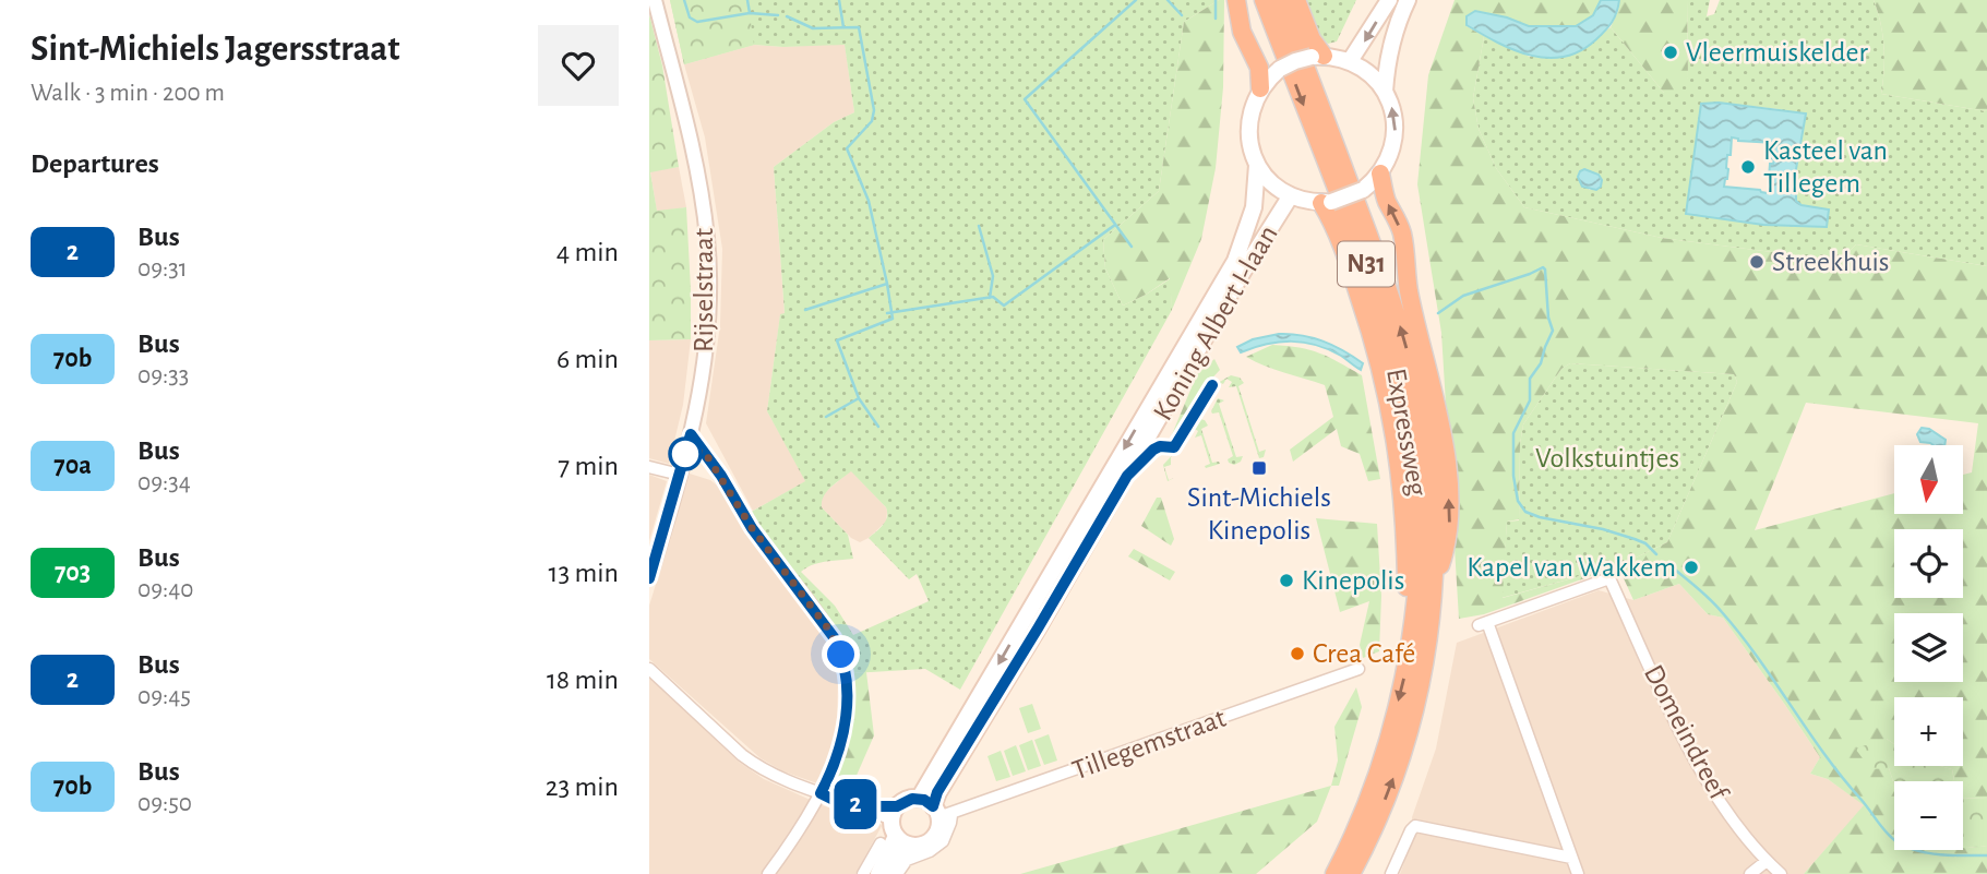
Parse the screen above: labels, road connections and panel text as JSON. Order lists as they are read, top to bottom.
{
  "streets": {
    "highway": ["N31", "Expressweg"],
    "main road": ["Koning Albert I-laan"],
    "street": ["Rijselstraat", "Domeindreef", "Tillegemstraat"]
  },
  "crossings": [
    ["N31", "Koning Albert I-laan"],
    ["N31", "Expressweg"],
    ["Koning Albert I-laan", "Tillegemstraat"]
  ],
  "parks": ["Volkstuintjes"],
  "places": {
    "other": [
      "Vleermuiskelder",
      "Kasteel van Tillegem",
      "Streekhuis",
      "Kapel van Wakkem",
      "Kinepolis",
      "Crea Café"
    ],
    "transit": ["Sint-Michiels Kinepolis"]
  },
  "lines": ["bus line 2"],
  "north": "bottom",
  "page": {
    "heading": [
      ["Sint-Michiels Jagersstraat", "Walk · 3 min · 200 m"],
      "Departures"
    ],
    "on_map": "2",
    "list": [
      {
        "mark": "2",
        "name": "Bus",
        "note": "09:31",
        "value": "4 min"
      },
      {
        "mark": "70b",
        "name": "Bus",
        "note": "09:33",
        "value": "6 min"
      },
      {
        "mark": "70a",
        "name": "Bus",
        "note": "09:34",
        "value": "7 min"
      },
      {
        "mark": "703",
        "name": "Bus",
        "note": "09:40",
        "value": "13 min"
      },
      {
        "mark": "2",
        "name": "Bus",
        "note": "09:45",
        "value": "18 min"
      },
      {
        "mark": "70b",
        "name": "Bus",
        "note": "09:50",
        "value": "23 min"
      }
    ],
    "map_buttons": ["+", "−"]
  }
}
